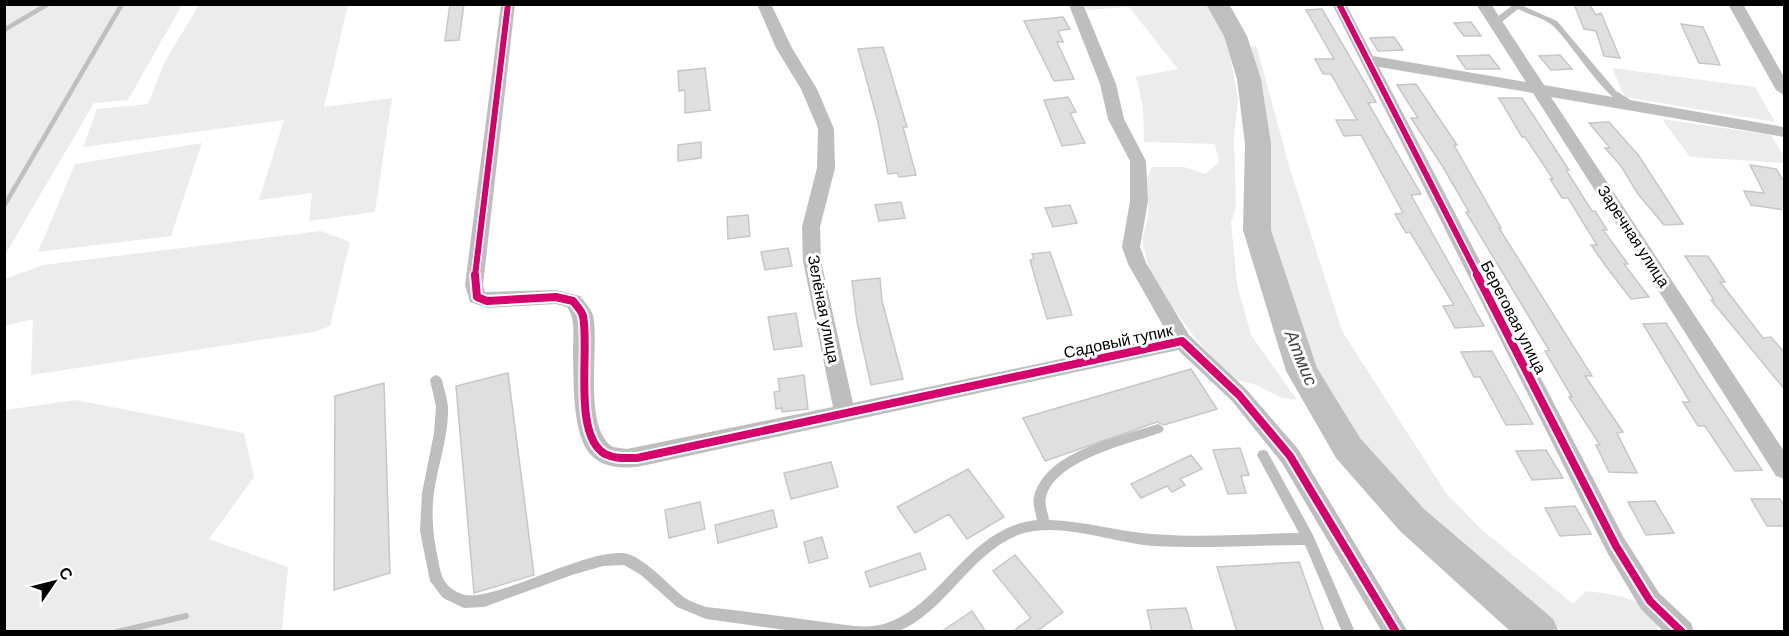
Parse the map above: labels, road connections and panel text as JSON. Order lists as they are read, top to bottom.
{
  "streets": {
    "street": [
      "Заречная улица",
      "Зелёная улица",
      "Береговая улица",
      "Садовый тупик"
    ]
  },
  "crossings": [
    ["Зелёная улица", "Садовый тупик"]
  ],
  "water": ["Атмис"],
  "north": "top right"
}
